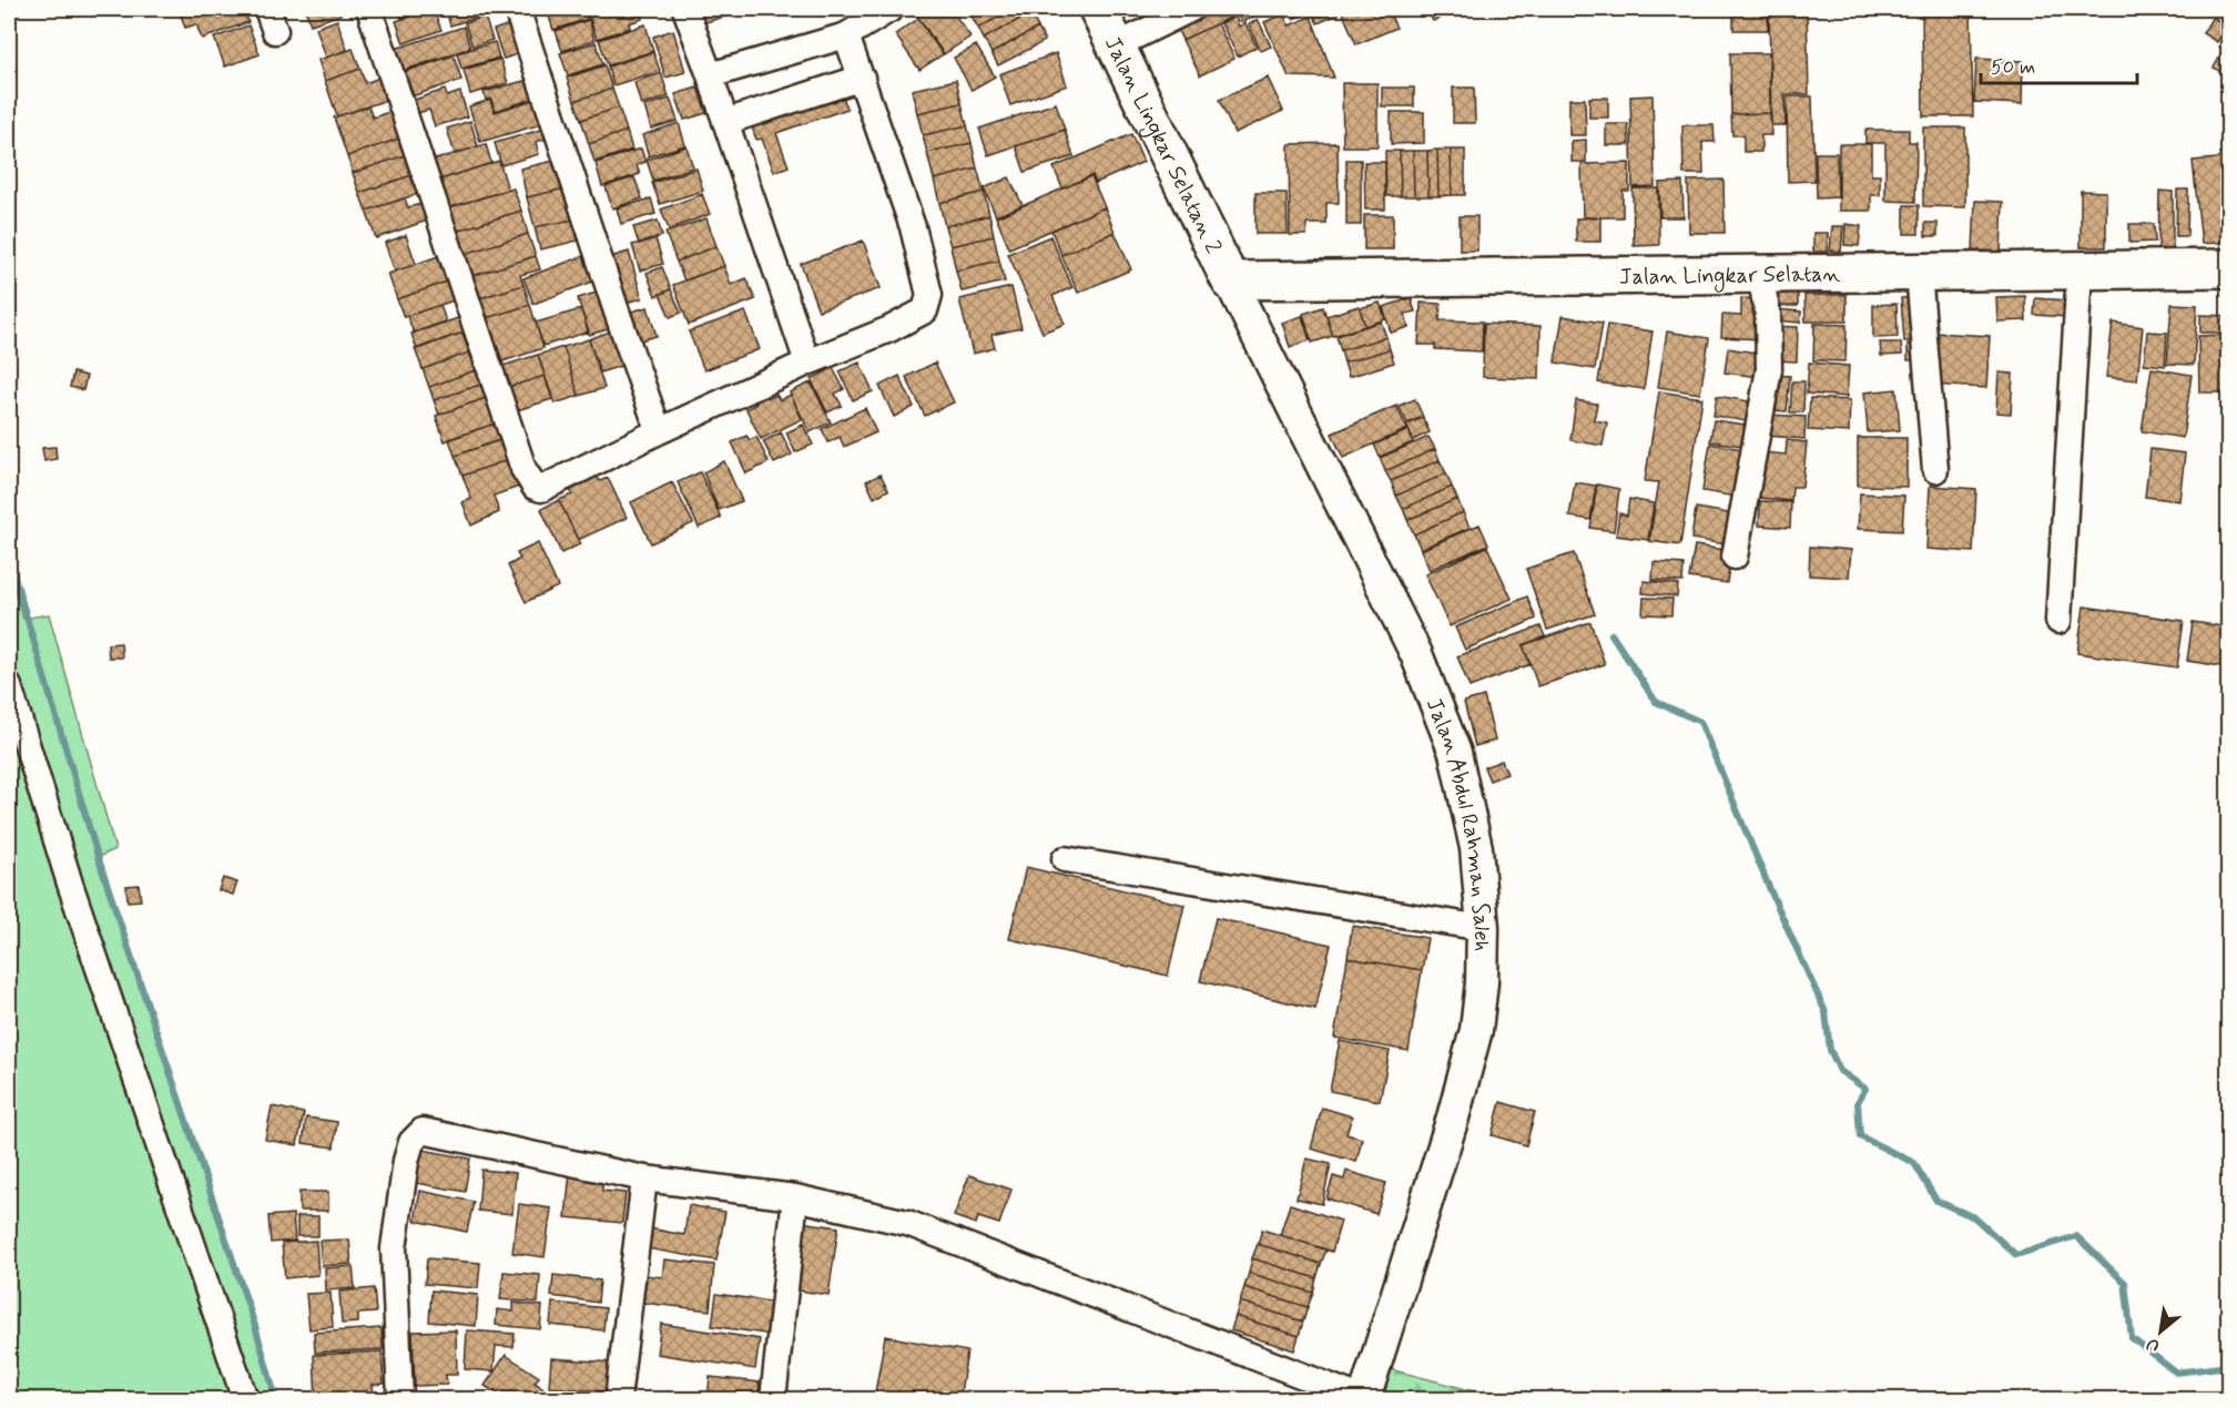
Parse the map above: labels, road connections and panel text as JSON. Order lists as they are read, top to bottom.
{
  "streets": {
    "highway": ["Jalan Lingkar Selatan 2", "Jalan Lingkar Selatan"],
    "main road": ["Jalan Abdul Rahman Saleh"]
  },
  "crossings": [
    ["Jalan Lingkar Selatan 2", "Jalan Lingkar Selatan"],
    ["Jalan Lingkar Selatan 2", "Jalan Abdul Rahman Saleh"],
    ["Jalan Lingkar Selatan", "Jalan Abdul Rahman Saleh"]
  ],
  "scale_bar": "50 m",
  "north": "bottom left"
}
